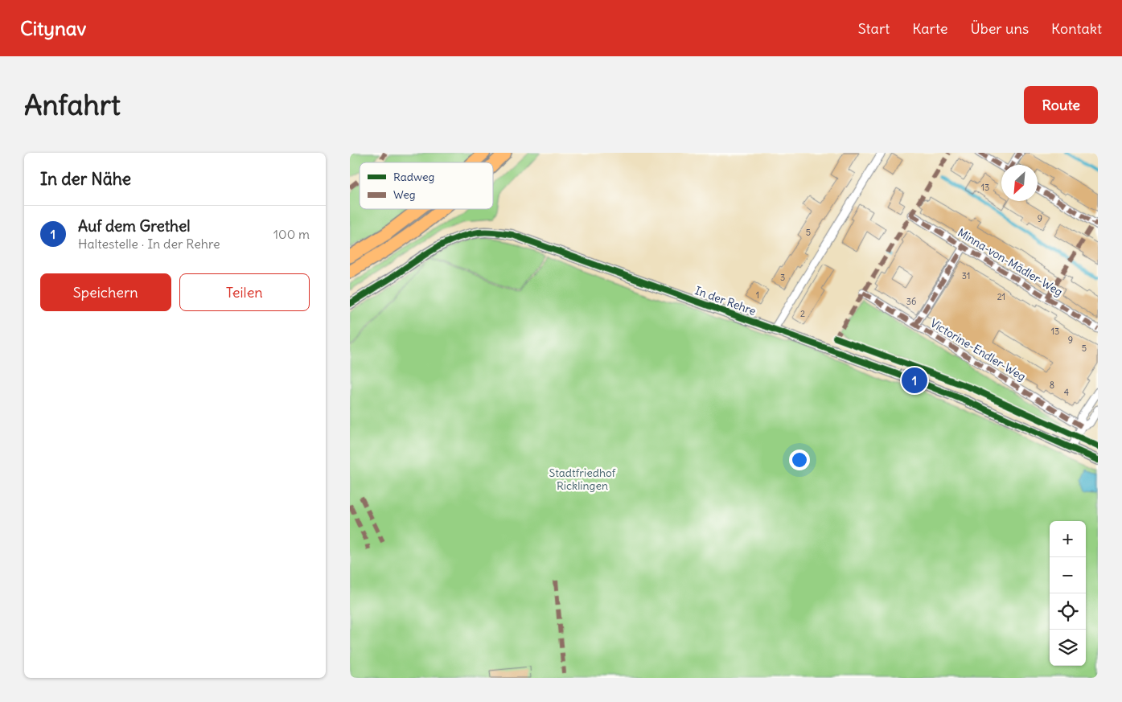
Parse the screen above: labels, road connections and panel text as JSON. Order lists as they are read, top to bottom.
{
  "streets": {
    "street": ["Minna-von-Mädler-Weg", "In der Rehre", "Victorine-Endler-Weg"]
  },
  "parks": ["Stadtfriedhof Ricklingen"],
  "house_numbers": [
    "13",
    "9",
    "5",
    "31",
    "3",
    "1",
    "21",
    "36",
    "2",
    "13",
    "9",
    "5",
    "8",
    "4"
  ],
  "legend": ["Radweg", "Weg"],
  "north": "bottom left",
  "page": {
    "header": "Citynav",
    "nav": [
      "Start",
      "Karte",
      "Über uns",
      "Kontakt"
    ],
    "buttons": [
      "Route",
      ["Speichern", "Teilen"]
    ],
    "title": "Anfahrt",
    "heading": "In der Nähe",
    "list": [
      {
        "mark": "1",
        "name": "Auf dem Grethel",
        "note": "Haltestelle · In der Rehre",
        "value": "100 m"
      }
    ],
    "pins": "1",
    "map_buttons": ["+", "−"]
  }
}
